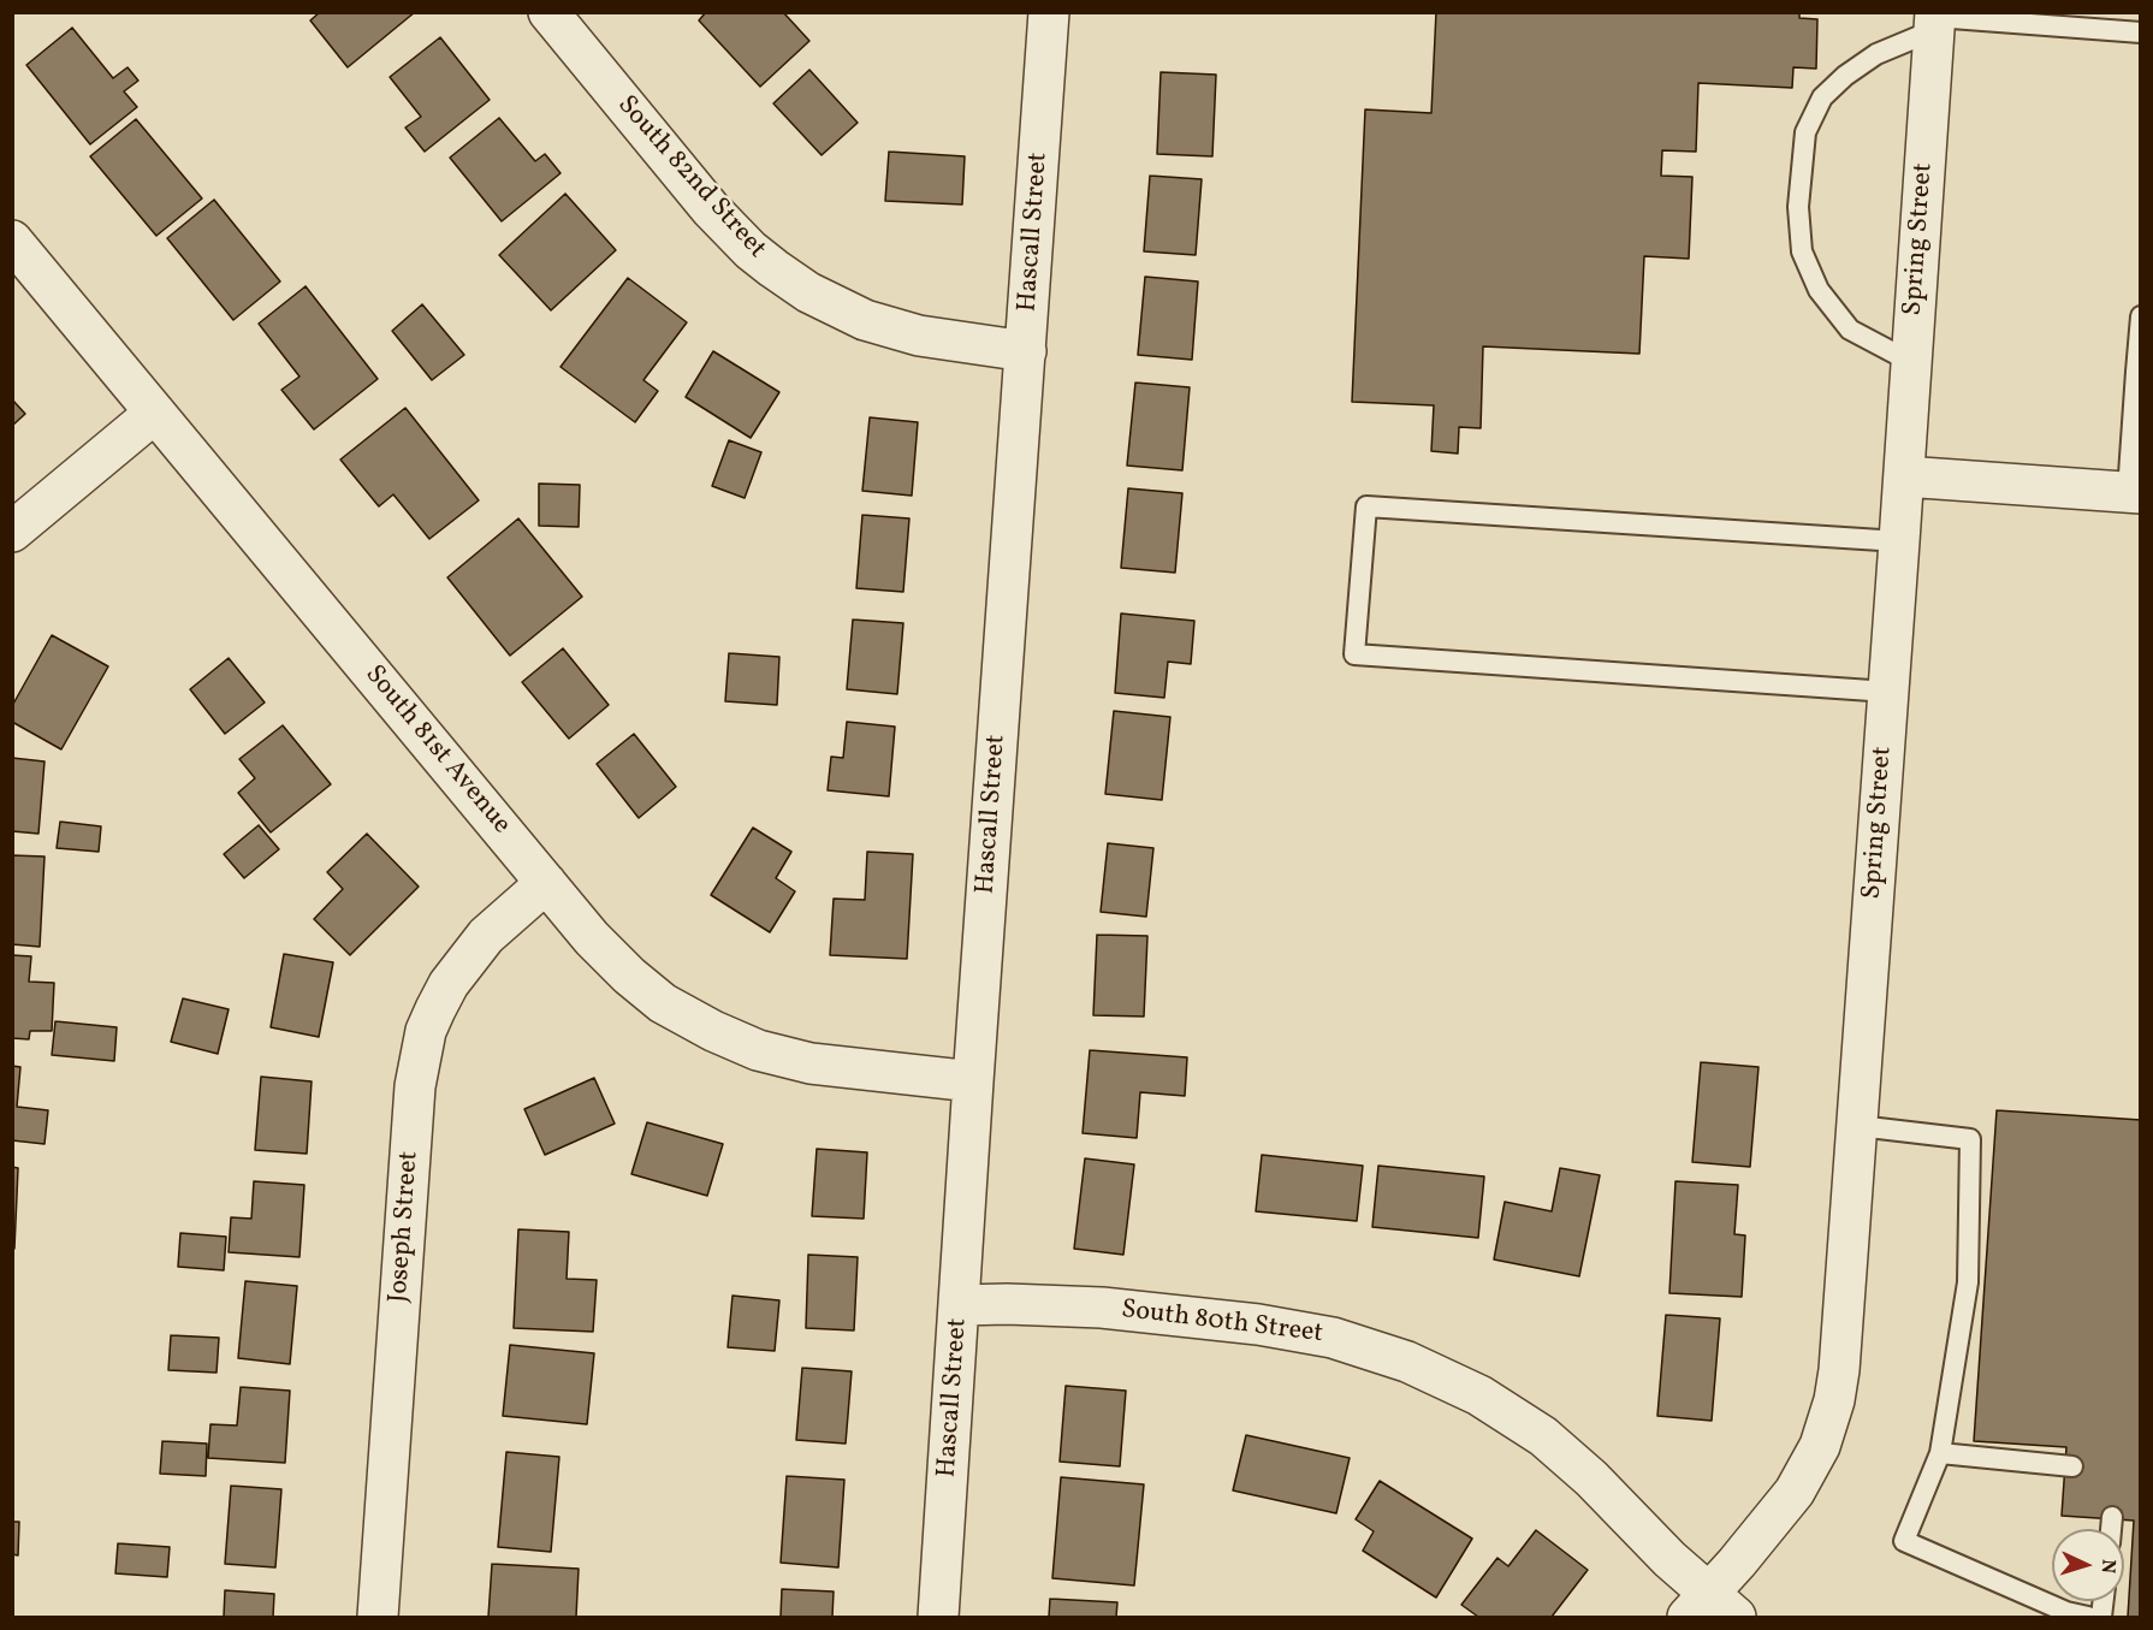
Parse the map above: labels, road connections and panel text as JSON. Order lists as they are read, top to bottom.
{
  "streets": {
    "street": [
      "South 82nd Street",
      "Hascall Street",
      "Spring Street",
      "South 81st Avenue",
      "Joseph Street",
      "South 80th Street"
    ]
  },
  "crossings": [
    ["South 82nd Street", "Hascall Street"],
    ["Hascall Street", "South 81st Avenue"],
    ["Hascall Street", "South 80th Street"],
    ["Spring Street", "South 80th Street"],
    ["South 81st Avenue", "Joseph Street"]
  ],
  "north": "right"
}
